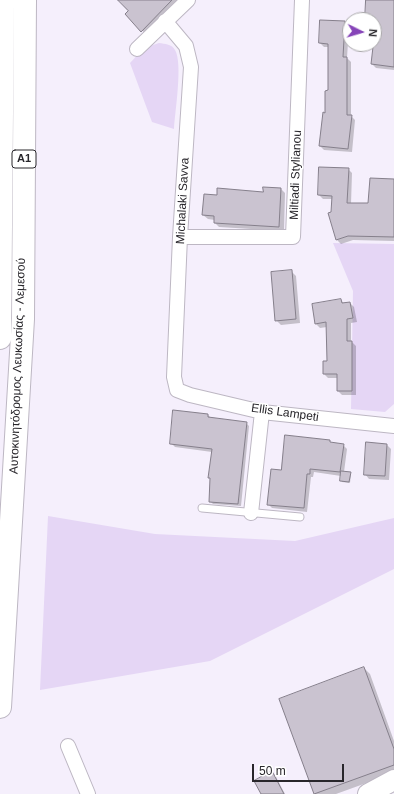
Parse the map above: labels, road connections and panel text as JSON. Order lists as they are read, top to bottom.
{
  "streets": {
    "highway": ["A1", "Αυτοκινητόδρομος Λευκωσίας - Λεμεσού"],
    "street": ["Miltiadi Stylianou", "Michalaki Savva", "Ellis Lampeti"]
  },
  "crossings": [
    ["Miltiadi Stylianou", "Michalaki Savva"],
    ["Michalaki Savva", "Ellis Lampeti"]
  ],
  "scale_bar": "50 m",
  "north": "right"
}
